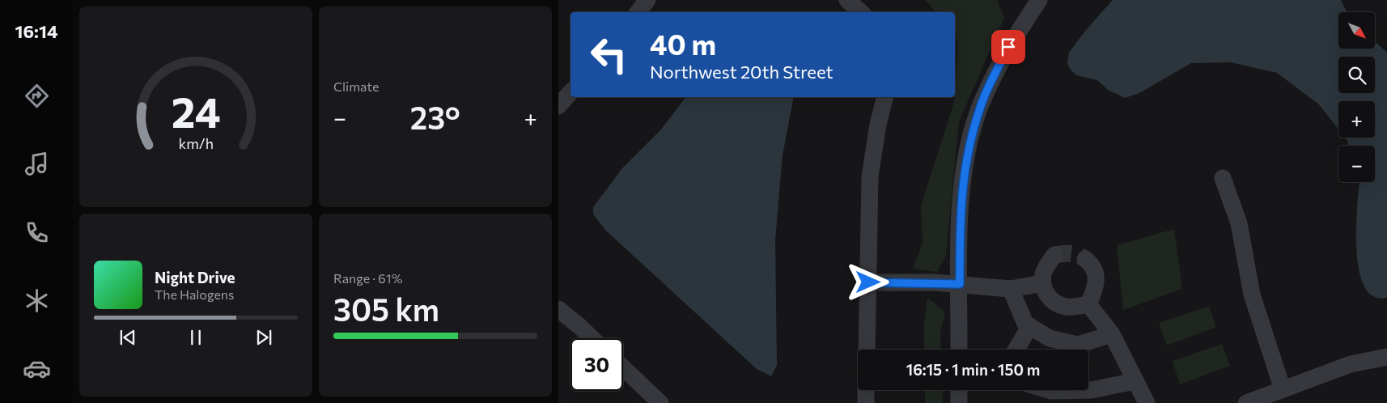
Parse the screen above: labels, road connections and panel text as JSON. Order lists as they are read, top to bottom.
{
  "north": "bottom right",
  "page": {
    "tabs": "16:14",
    "tile": [
      "Climate",
      ["Range · 61%", "305 km"]
    ],
    "map_buttons": ["+", "−"],
    "turn": ["40 m", "Northwest 20th Street"],
    "heat": ["−", "23°", "+"],
    "song": ["Night Drive", "The Halogens"],
    "limit": "30",
    "trip": "16:15 · 1 min · 150 m",
    "gauge": ["24", "km/h"]
  }
}
